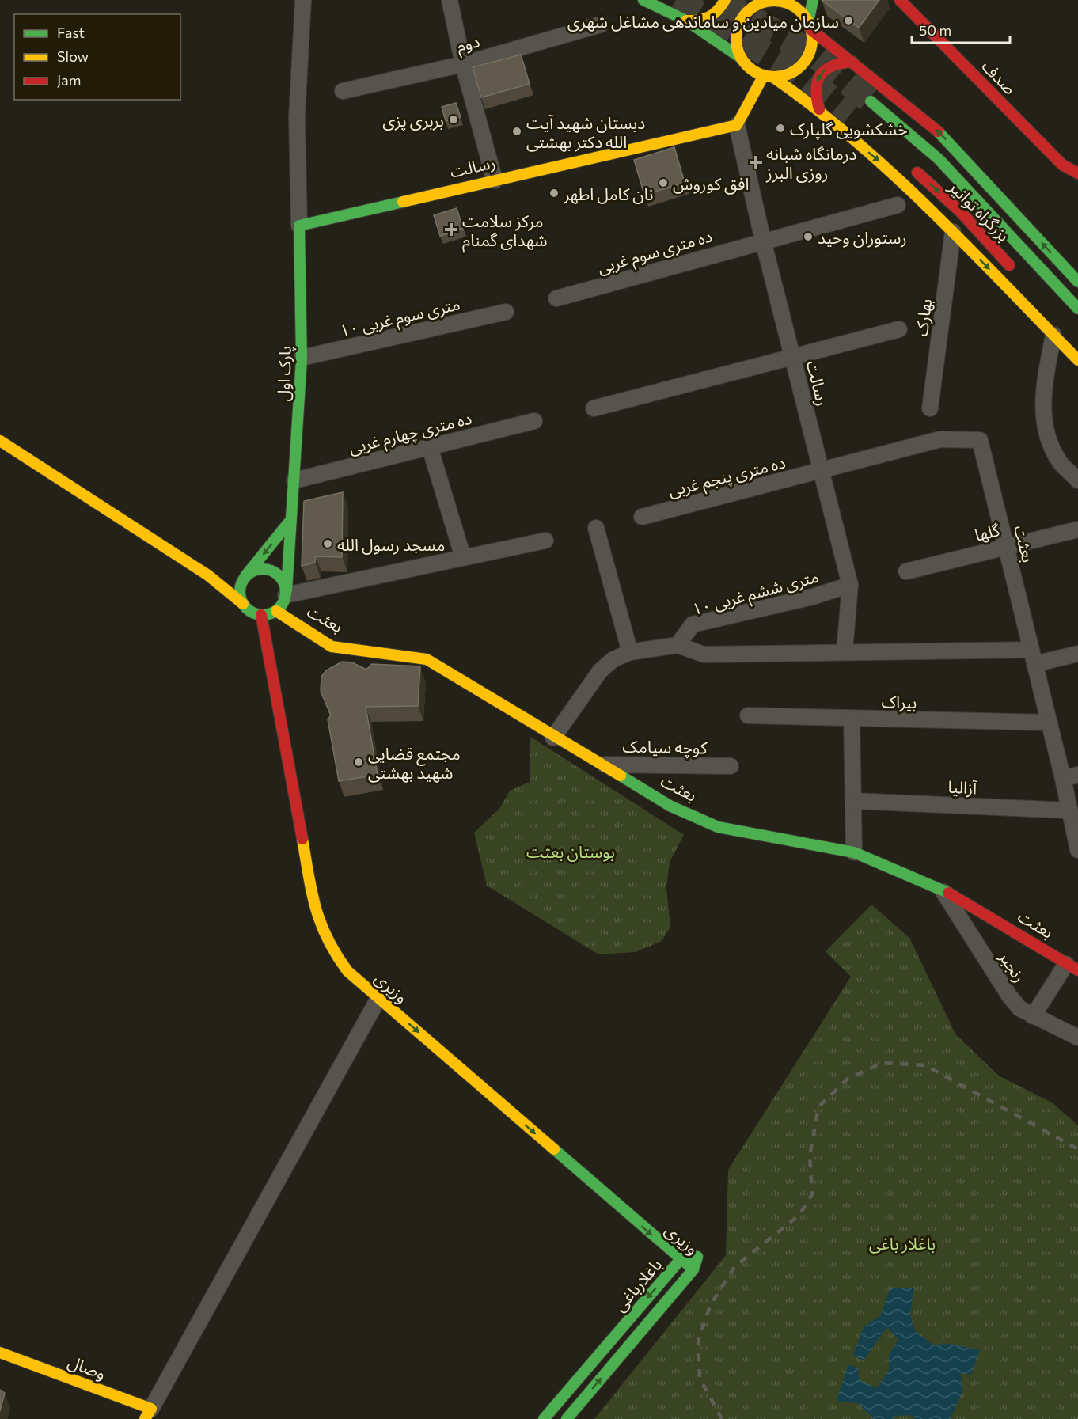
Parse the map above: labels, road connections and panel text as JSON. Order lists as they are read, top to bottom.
{
  "streets": {
    "main road": [
      "صدف",
      "رسالت",
      "بزرگراه توانیر",
      "پارک اول",
      "بعثت",
      "وزیری",
      "باغلارباغی",
      "وصال"
    ],
    "street": [
      "دوم",
      "ده متری سوم غربی",
      "۱۰ متری سوم غربی",
      "بهارک",
      "ده متری چهارم غربی",
      "ده متری پنجم غربی",
      "گلها",
      "۱۰ متری ششم غربی",
      "بیراک",
      "کوچه سیامک",
      "آزالیا",
      "رنجبر"
    ]
  },
  "crossings": [
    ["رسالت", "ده متری سوم غربی"],
    ["رسالت", "پارک اول"],
    ["رسالت", "ده متری پنجم غربی"],
    ["رسالت", "۱۰ متری ششم غربی"],
    ["۱۰ متری سوم غربی", "پارک اول"],
    ["پارک اول", "ده متری چهارم غربی"],
    ["پارک اول", "بعثت"],
    ["پارک اول", "وزیری"],
    ["ده متری پنجم غربی", "بعثت"],
    ["گلها", "بعثت"],
    ["بعثت", "بیراک"],
    ["بعثت", "کوچه سیامک"],
    ["بعثت", "آزالیا"],
    ["بعثت", "رنجبر"],
    ["بعثت", "وزیری"],
    ["وزیری", "باغلارباغی"]
  ],
  "one_way": ["وزیری"],
  "parks": ["بوستان بعثت", "باغلار باغی"],
  "places": {
    "other": [
      "سازمان میادین و ساماندهی مشاغل شهری",
      "بربری پزی",
      "خشکشویی گلپارک",
      "دبستان شهید آیت الله دکتر بهشتی",
      "افق کوروش",
      "نان کامل اطهر",
      "رستوران وحید",
      "مسجد رسول الله",
      "مجتمع قضایی شهید بهشتی"
    ],
    "health": ["درمانگاه شبانه روزی البرز", "مرکز سلامت شهدای گمنام"]
  },
  "legend": ["Fast", "Slow", "Jam"],
  "scale_bar": "50 m"
}
